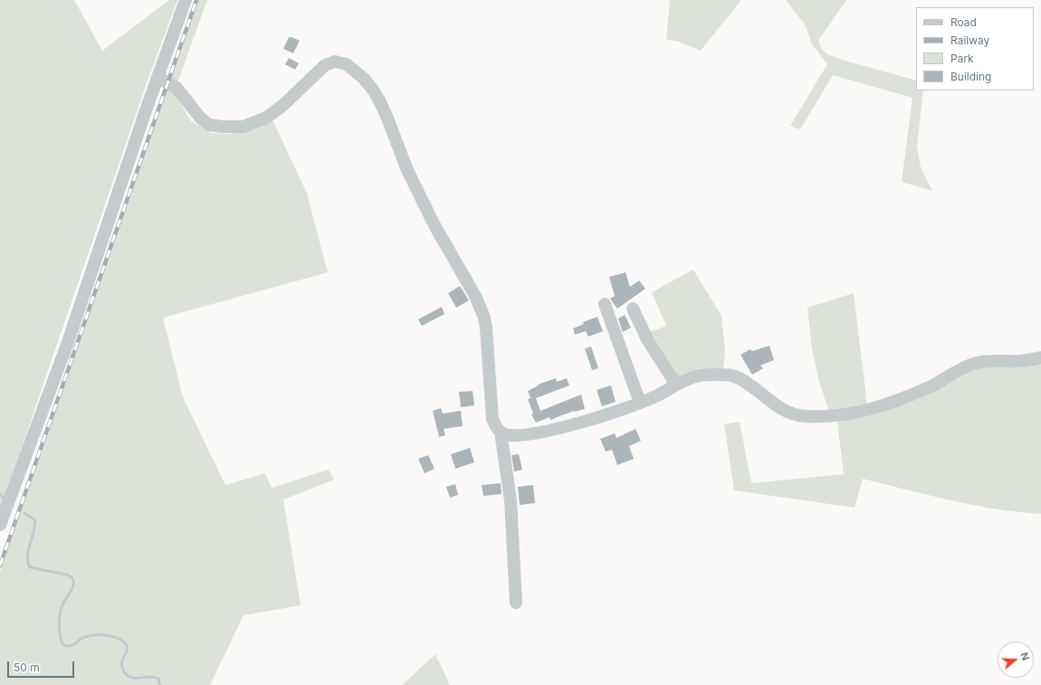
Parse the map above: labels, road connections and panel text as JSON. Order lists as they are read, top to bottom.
{
  "legend": [
    "Road",
    "Railway",
    "Park",
    "Building"
  ],
  "scale_bar": "50 m",
  "north": "right"
}
